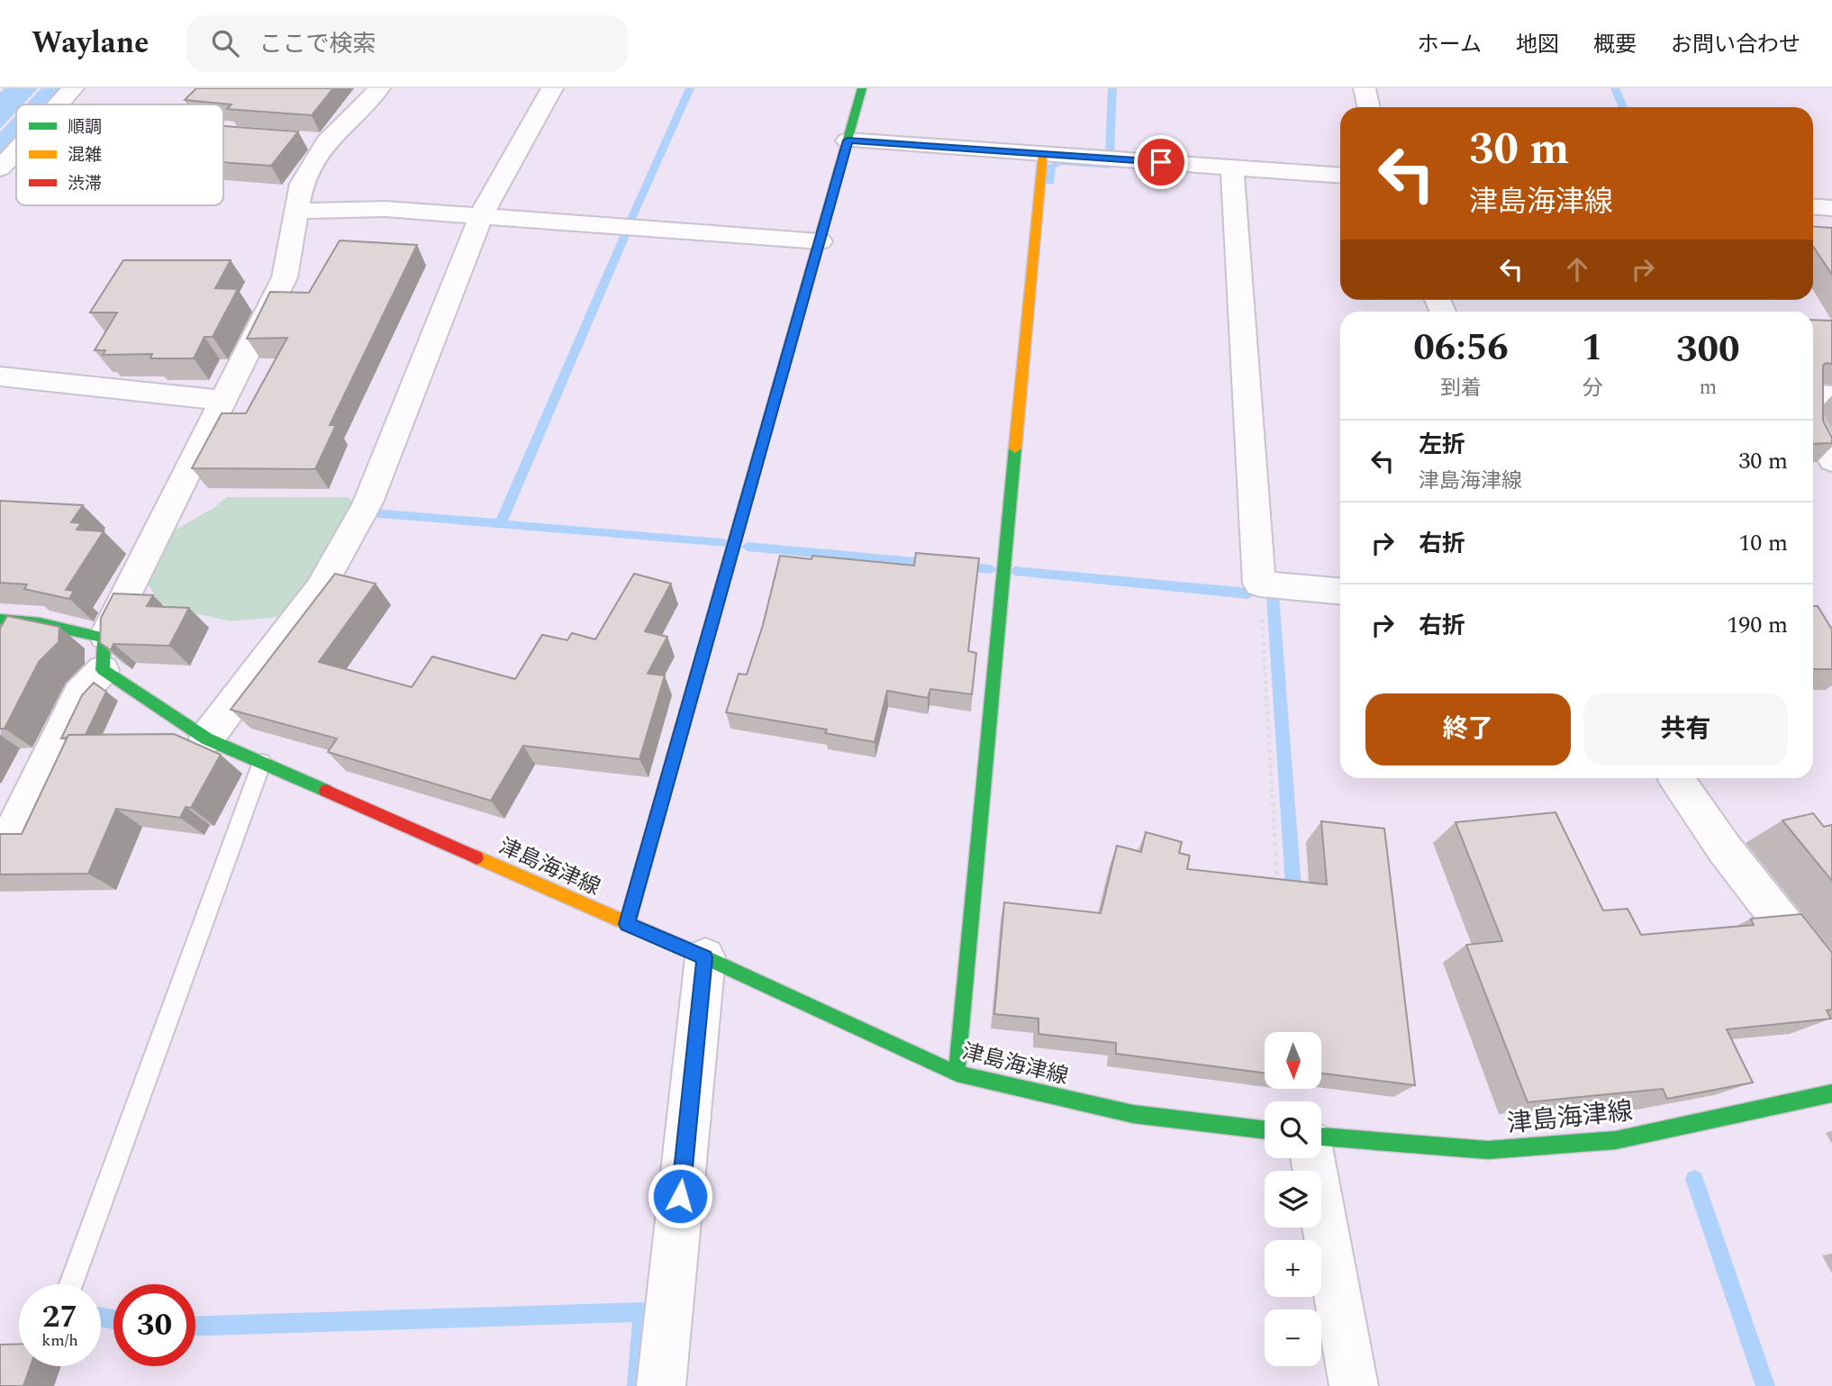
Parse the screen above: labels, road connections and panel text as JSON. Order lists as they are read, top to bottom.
{
  "streets": {
    "street": ["津島海津線"]
  },
  "legend": ["順調", "混雑", "渋滞"],
  "north": "bottom",
  "page": {
    "header": "Waylane",
    "search": "ここで検索",
    "nav": [
      "ホーム",
      "地図",
      "概要",
      "お問い合わせ"
    ],
    "turn": ["30 m", "津島海津線"],
    "eta": [
      "06:56",
      "到着",
      "1",
      "分",
      "300",
      "m"
    ],
    "list": [
      {
        "name": "左折",
        "note": "津島海津線",
        "value": "30 m"
      },
      {
        "name": "右折",
        "value": "10 m"
      },
      {
        "name": "右折",
        "value": "190 m"
      }
    ],
    "buttons": ["終了", "共有"],
    "map_buttons": ["+", "−"],
    "speed": "27 km/h",
    "limit": "30"
  }
}
